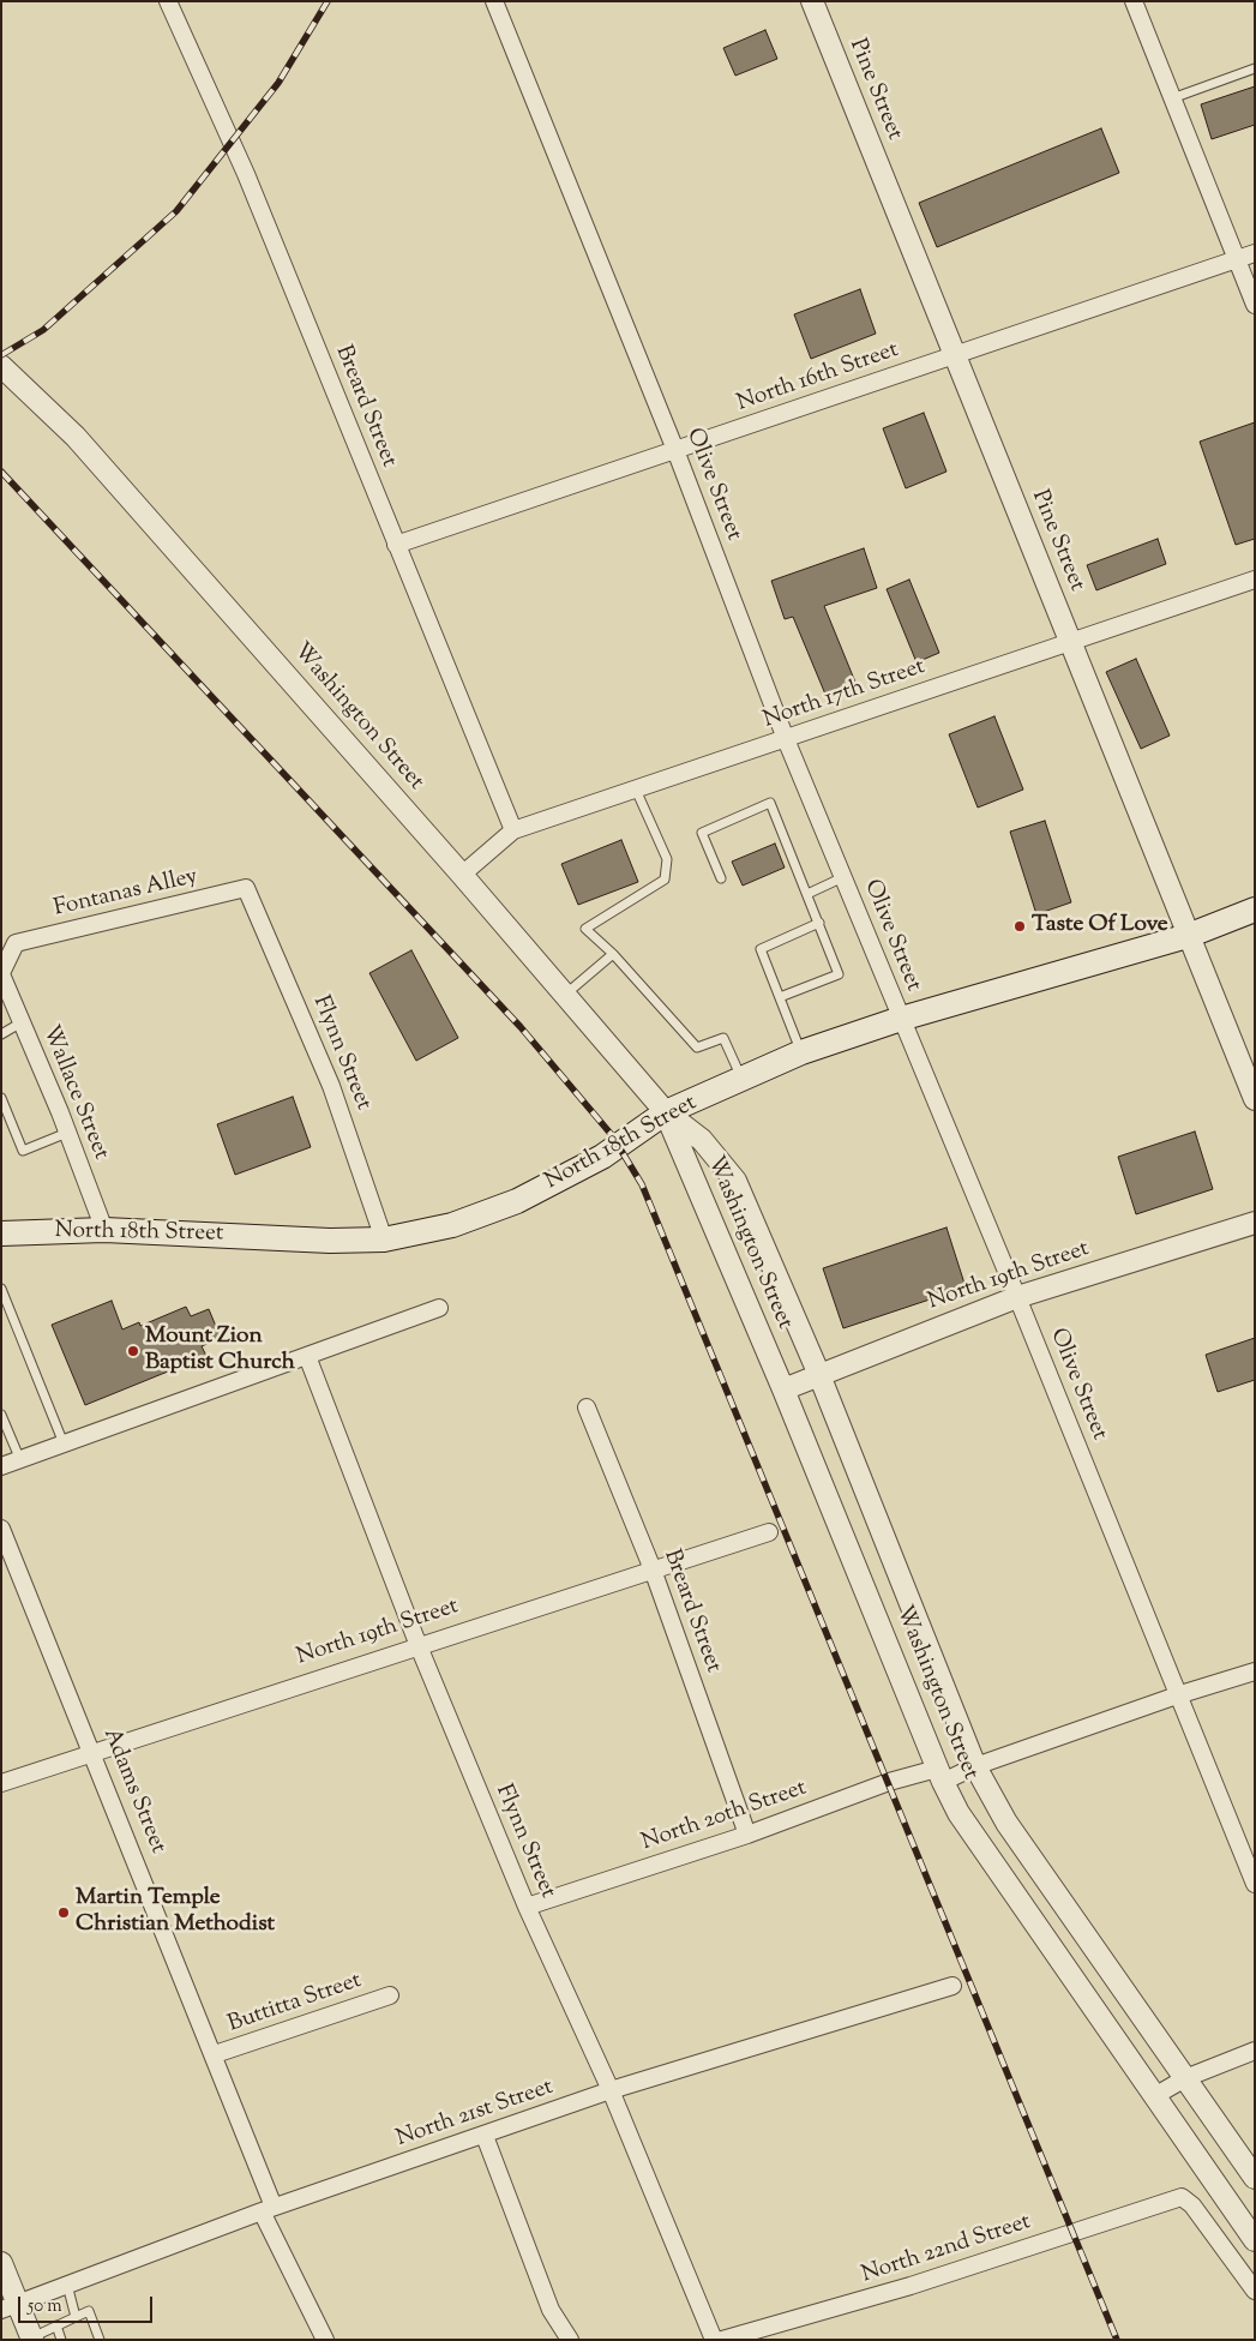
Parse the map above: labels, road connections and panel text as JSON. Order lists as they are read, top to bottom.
{
  "streets": {
    "main road": ["North 18th Street"],
    "street": [
      "Pine Street",
      "North 16th Street",
      "Breard Street",
      "Olive Street",
      "North 17th Street",
      "Washington Street",
      "Fontanas Alley",
      "Flynn Street",
      "Wallace Street",
      "North 19th Street",
      "Adams Street",
      "North 20th Street",
      "Buttitta Street",
      "North 21st Street",
      "North 22nd Street"
    ]
  },
  "crossings": [
    ["Pine Street", "North 16th Street"],
    ["Pine Street", "North 17th Street"],
    ["Pine Street", "North 18th Street"],
    ["North 16th Street", "Breard Street"],
    ["North 16th Street", "Olive Street"],
    ["Breard Street", "North 17th Street"],
    ["Breard Street", "North 19th Street"],
    ["Breard Street", "North 20th Street"],
    ["Olive Street", "North 17th Street"],
    ["Olive Street", "North 18th Street"],
    ["Olive Street", "North 19th Street"],
    ["Olive Street", "North 20th Street"],
    ["North 17th Street", "Washington Street"],
    ["Washington Street", "North 18th Street"],
    ["Washington Street", "North 19th Street"],
    ["Washington Street", "North 20th Street"],
    ["Fontanas Alley", "Flynn Street"],
    ["Fontanas Alley", "Wallace Street"],
    ["Flynn Street", "North 18th Street"],
    ["Flynn Street", "North 19th Street"],
    ["Flynn Street", "North 20th Street"],
    ["Flynn Street", "North 21st Street"],
    ["Wallace Street", "North 18th Street"],
    ["North 19th Street", "Adams Street"],
    ["Adams Street", "Buttitta Street"],
    ["Adams Street", "North 21st Street"]
  ],
  "places": ["Taste Of Love", "Mount Zion Baptist Church", "Martin Temple Christian Methodist"],
  "scale_bar": "50 m"
}
